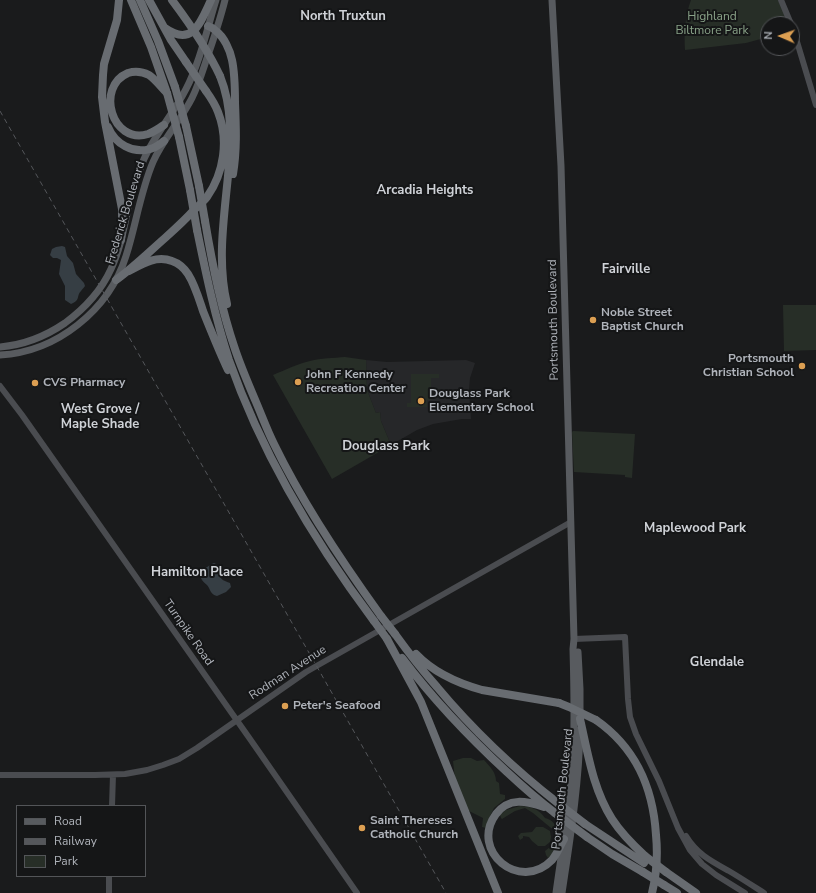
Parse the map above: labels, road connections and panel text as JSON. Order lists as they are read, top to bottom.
{
  "streets": {
    "main road": ["Frederick Boulevard", "Portsmouth Boulevard"],
    "street": ["Turnpike Road", "Rodman Avenue"]
  },
  "crossings": [
    ["Portsmouth Boulevard", "Rodman Avenue"],
    ["Turnpike Road", "Rodman Avenue"]
  ],
  "districts": [
    "North Truxtun",
    "Arcadia Heights",
    "Fairville",
    "West Grove / Maple Shade",
    "Douglass Park",
    "Maplewood Park",
    "Hamilton Place",
    "Glendale"
  ],
  "parks": ["Highland Biltmore Park"],
  "places": [
    "Noble Street Baptist Church",
    "Portsmouth Christian School",
    "John F Kennedy Recreation Center",
    "CVS Pharmacy",
    "Douglass Park Elementary School",
    "Peter's Seafood",
    "Saint Thereses Catholic Church"
  ],
  "legend": ["Road", "Railway", "Park"],
  "north": "left"
}
